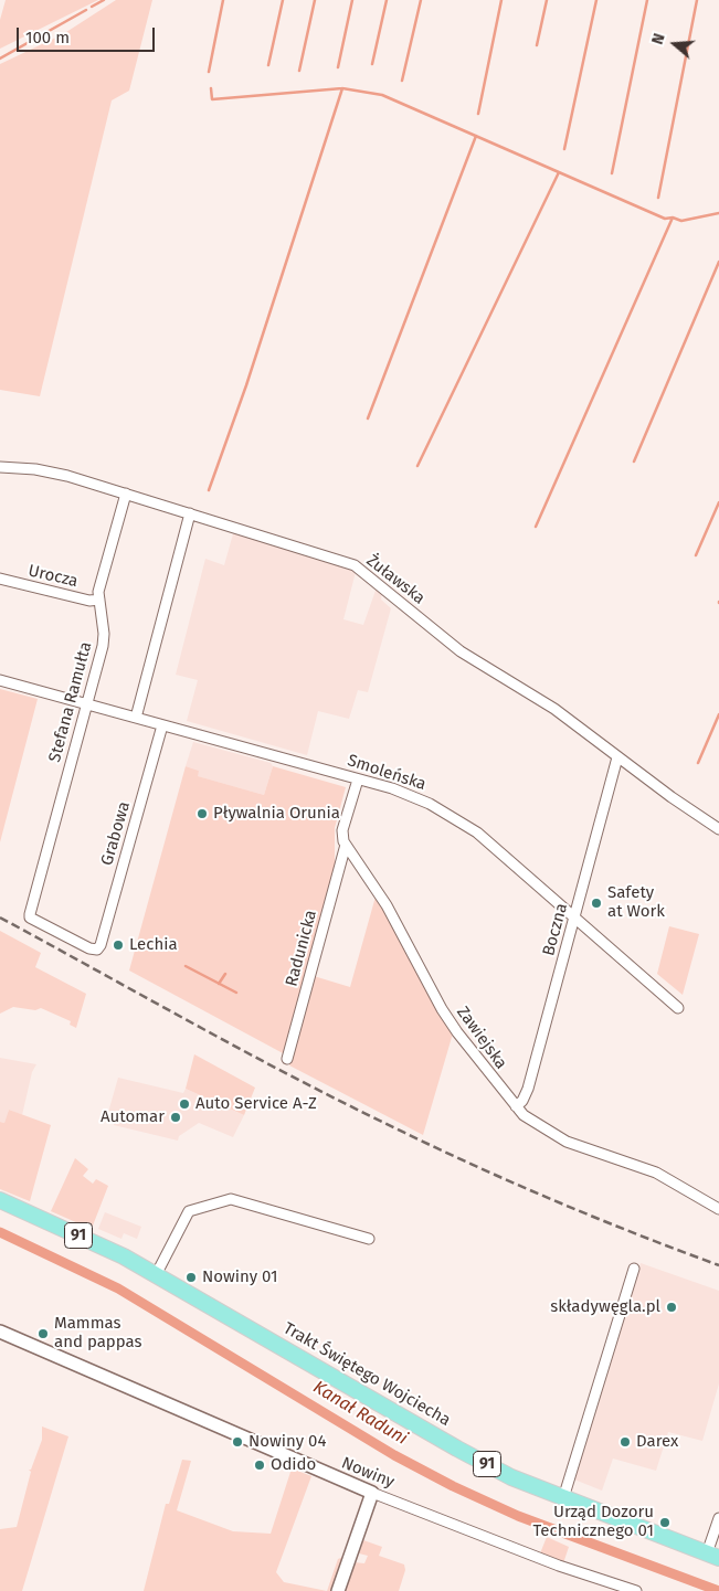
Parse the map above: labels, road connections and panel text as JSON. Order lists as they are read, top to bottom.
{
  "streets": {
    "main road": ["91", "Trakt Świętego Wojciecha"],
    "street": [
      "Urocza",
      "Żuławska",
      "Stefana Ramułta",
      "Smoleńska",
      "Grabowa",
      "Boczna",
      "Radunicka",
      "Zawiejska",
      "Nowiny"
    ]
  },
  "crossings": [
    ["Urocza", "Stefana Ramułta"],
    ["Żuławska", "Stefana Ramułta"],
    ["Żuławska", "Boczna"],
    ["Stefana Ramułta", "Smoleńska"],
    ["Stefana Ramułta", "Grabowa"],
    ["Smoleńska", "Grabowa"],
    ["Smoleńska", "Boczna"],
    ["Boczna", "Zawiejska"],
    ["Radunicka", "Zawiejska"]
  ],
  "water": ["Kanał Raduni"],
  "places": [
    "Pływalnia Orunia",
    "Safety at Work",
    "Lechia",
    "Auto Service A-Z",
    "Automar",
    "Nowiny 01",
    "składywęgla.pl",
    "Mammas and pappas",
    "Nowiny 04",
    "Darex",
    "Odido",
    "Urząd Dozoru Technicznego 01"
  ],
  "scale_bar": "100 m",
  "north": "left"
}
